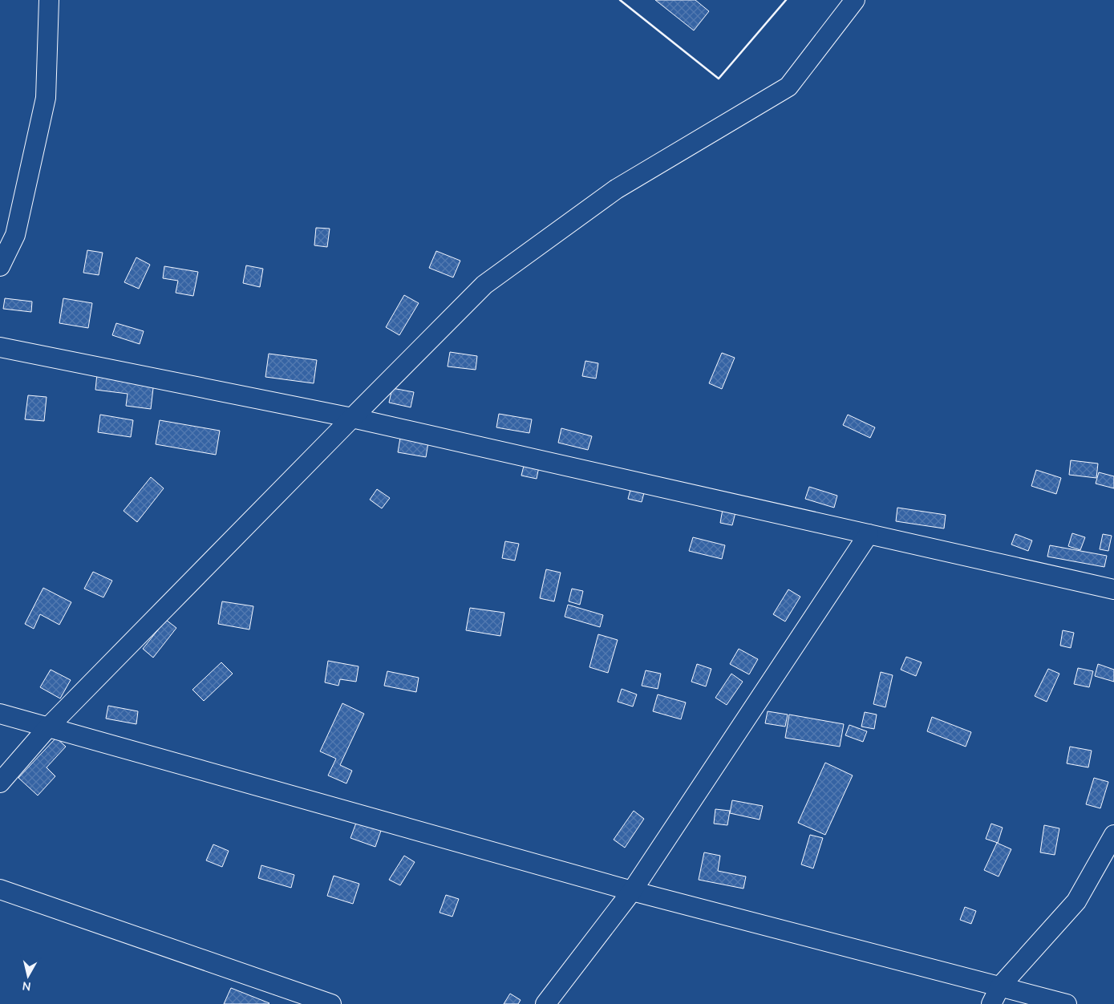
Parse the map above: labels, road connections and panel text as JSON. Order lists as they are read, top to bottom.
{
  "north": "bottom"
}
